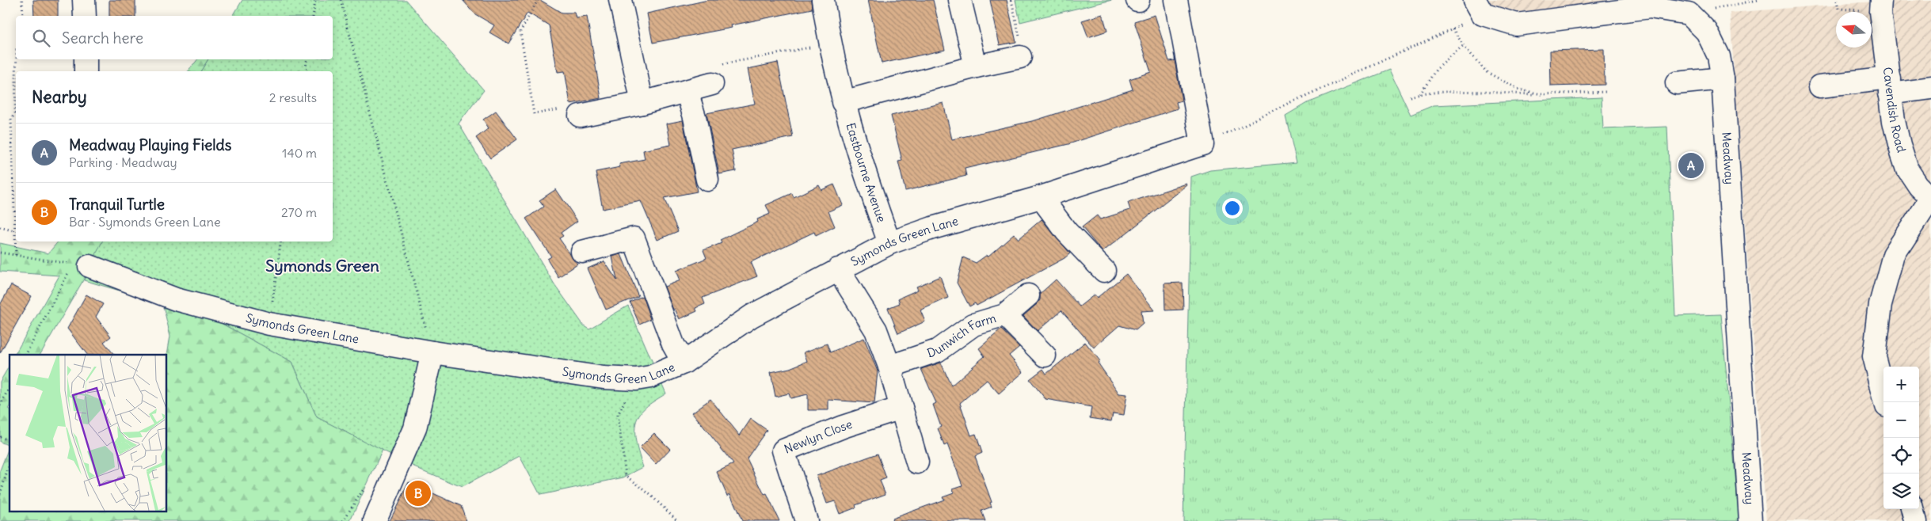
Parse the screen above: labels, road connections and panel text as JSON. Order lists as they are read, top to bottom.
{
  "streets": {
    "street": [
      "Cavendish Road",
      "Meadway",
      "Eastbourne Avenue",
      "Symonds Green Lane",
      "Dunwich Farm",
      "Newlyn Close"
    ]
  },
  "crossings": [
    ["Eastbourne Avenue", "Symonds Green Lane"]
  ],
  "districts": ["Symonds Green"],
  "north": "left",
  "page": {
    "search": "Search here",
    "heading": ["Nearby", "2 results"],
    "list": [
      {
        "mark": "A",
        "name": "Meadway Playing Fields",
        "note": "Parking · Meadway",
        "value": "140 m"
      },
      {
        "mark": "B",
        "name": "Tranquil Turtle",
        "note": "Bar · Symonds Green Lane",
        "value": "270 m"
      }
    ],
    "pins": ["A", "B"],
    "map_buttons": ["+", "−"]
  }
}
